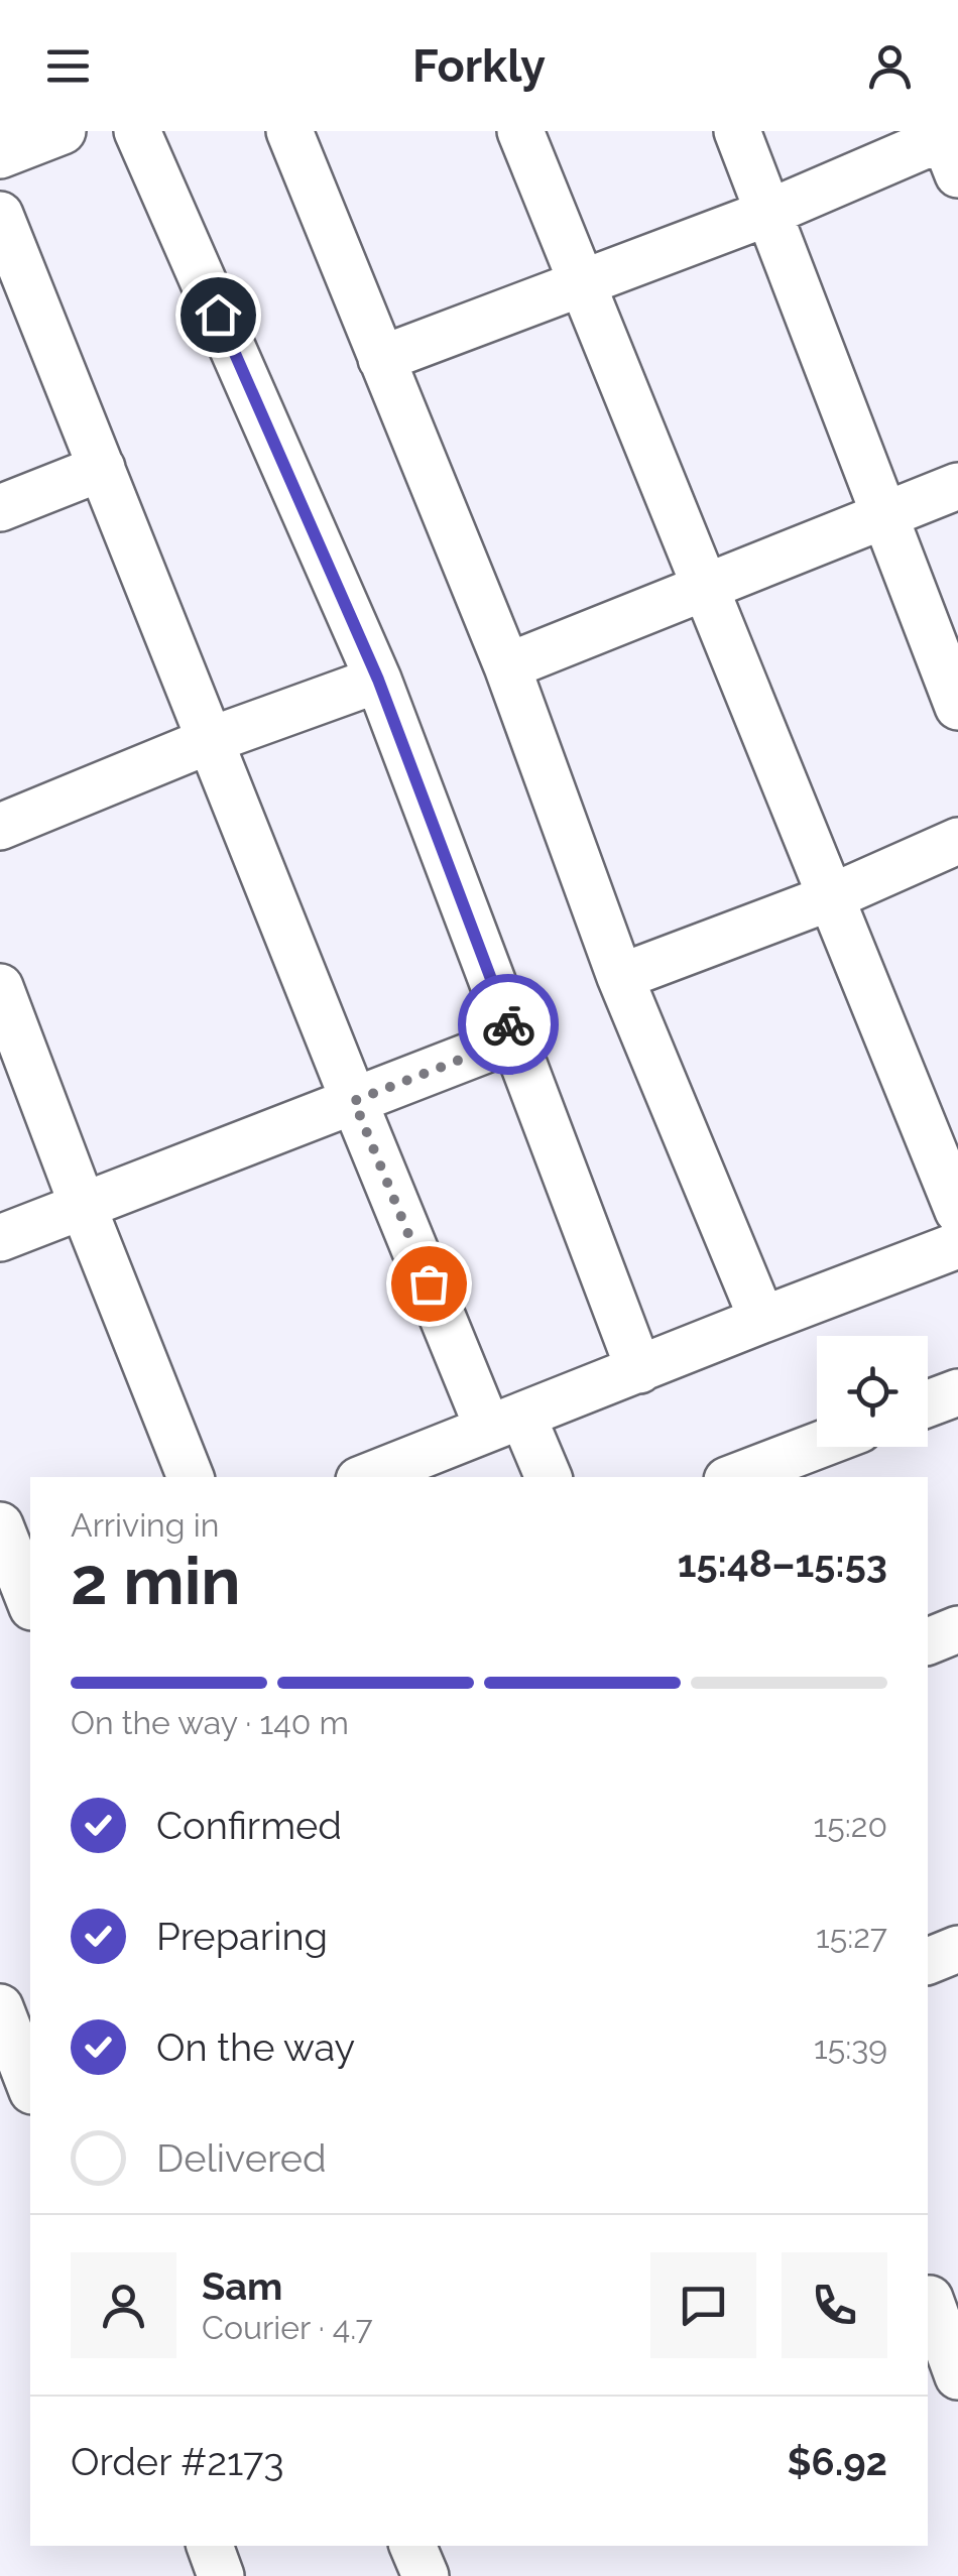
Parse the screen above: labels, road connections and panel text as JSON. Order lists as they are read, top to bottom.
{
  "page": {
    "header": "Forkly",
    "heading": ["2 min", "Arriving in", "15:48–15:53"],
    "panel": [
      "Sam",
      "Courier · 4.7",
      "Order #2173",
      "$6.92"
    ],
    "bar": "On the way · 140 m",
    "list": [
      ["Confirmed", "15:20"],
      ["Preparing", "15:27"],
      ["On the way", "15:39"],
      "Delivered"
    ]
  }
}
